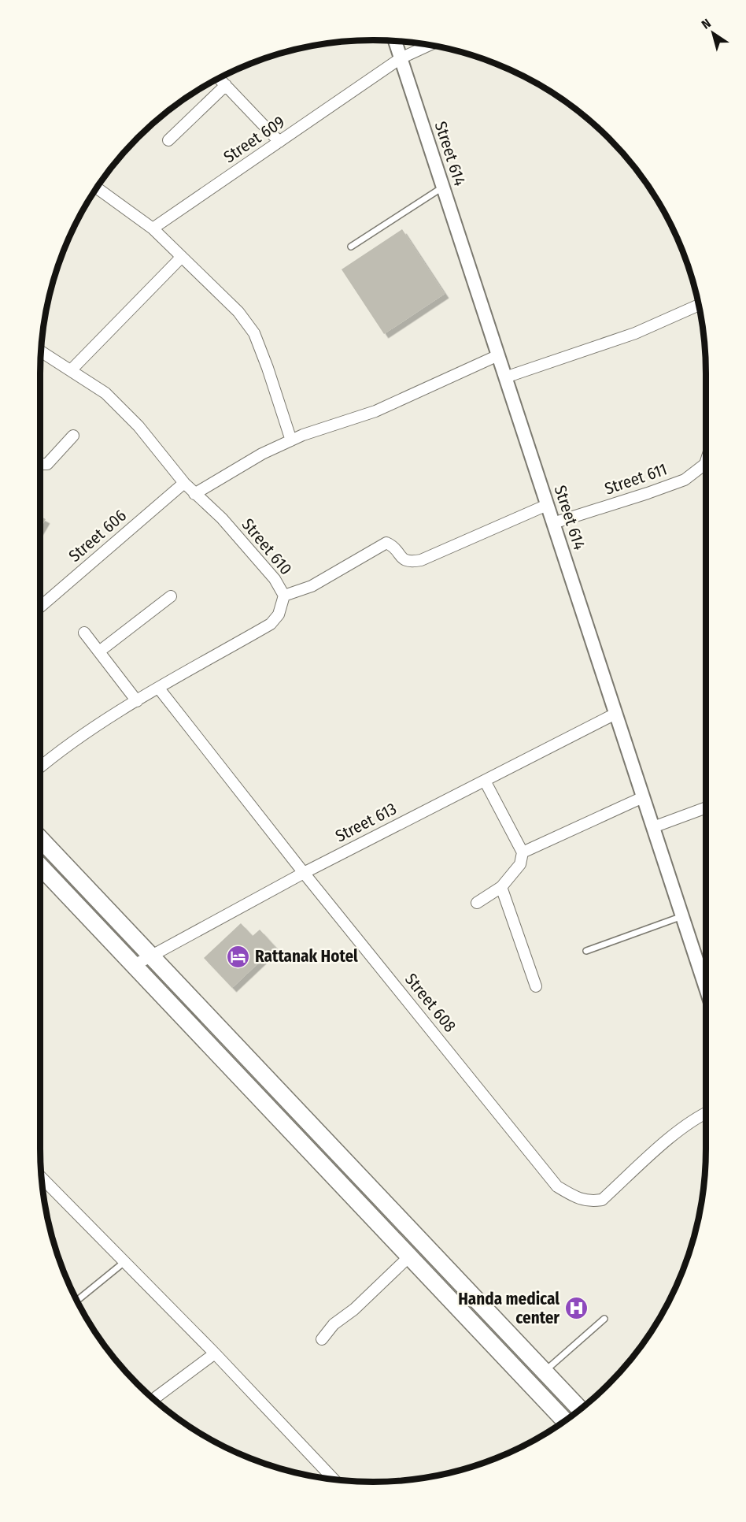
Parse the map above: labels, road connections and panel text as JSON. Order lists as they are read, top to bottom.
{
  "streets": {
    "street": [
      "Street 609",
      "Street 614",
      "Street 611",
      "Street 606",
      "Street 610",
      "Street 613",
      "Street 608"
    ]
  },
  "crossings": [
    ["Street 609", "Street 614"],
    ["Street 614", "Street 611"],
    ["Street 614", "Street 613"],
    ["Street 606", "Street 610"],
    ["Street 610", "Street 608"],
    ["Street 613", "Street 608"]
  ],
  "places": {
    "hotel": ["Rattanak Hotel"],
    "hospital": ["Handa medical center"]
  },
  "north": "top left"
}
